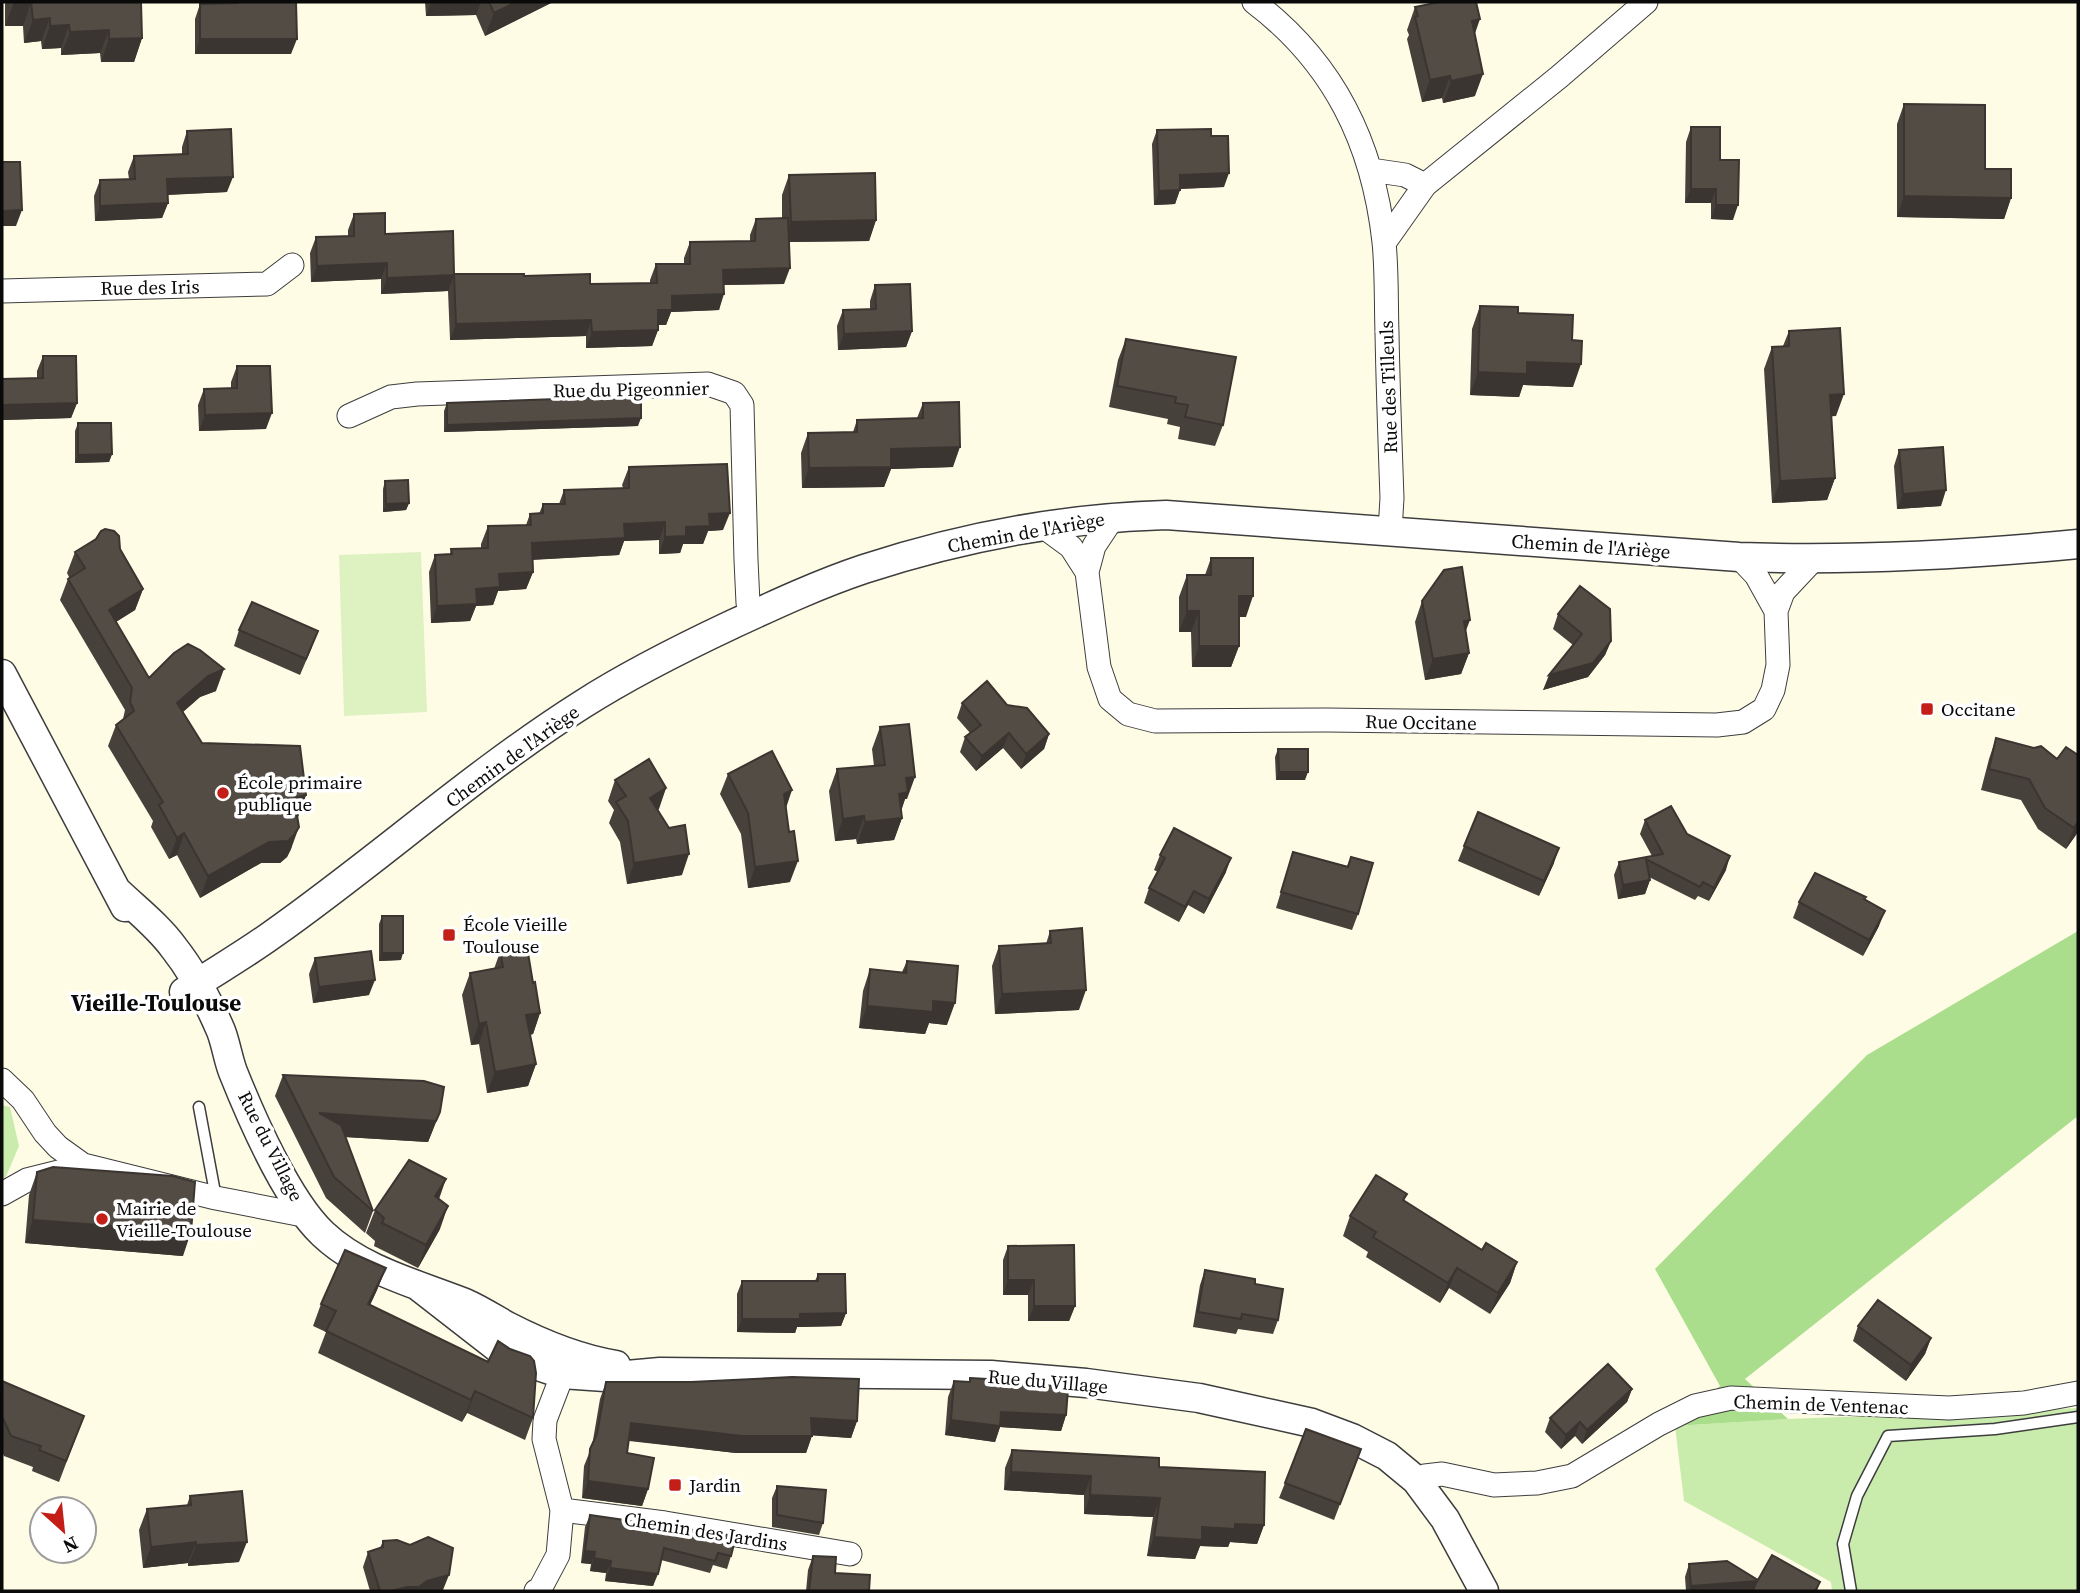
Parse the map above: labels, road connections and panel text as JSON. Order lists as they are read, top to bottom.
{
  "streets": {
    "street": [
      "Rue des Iris",
      "Rue des Tilleuls",
      "Rue du Pigeonnier",
      "Chemin de l'Ariège",
      "Rue Occitane",
      "Rue du Village",
      "Chemin de Ventenac",
      "Chemin des Jardins"
    ]
  },
  "crossings": [
    ["Rue des Tilleuls", "Chemin de l'Ariège"],
    ["Rue du Pigeonnier", "Chemin de l'Ariège"],
    ["Chemin de l'Ariège", "Rue Occitane"],
    ["Chemin de l'Ariège", "Rue du Village"],
    ["Rue du Village", "Chemin de Ventenac"]
  ],
  "districts": ["Vieille-Toulouse"],
  "places": {
    "transit": ["Occitane", "École Vieille Toulouse", "Jardin"],
    "other": ["École primaire publique", "Mairie de Vieille-Toulouse"]
  },
  "north": "bottom right"
}
